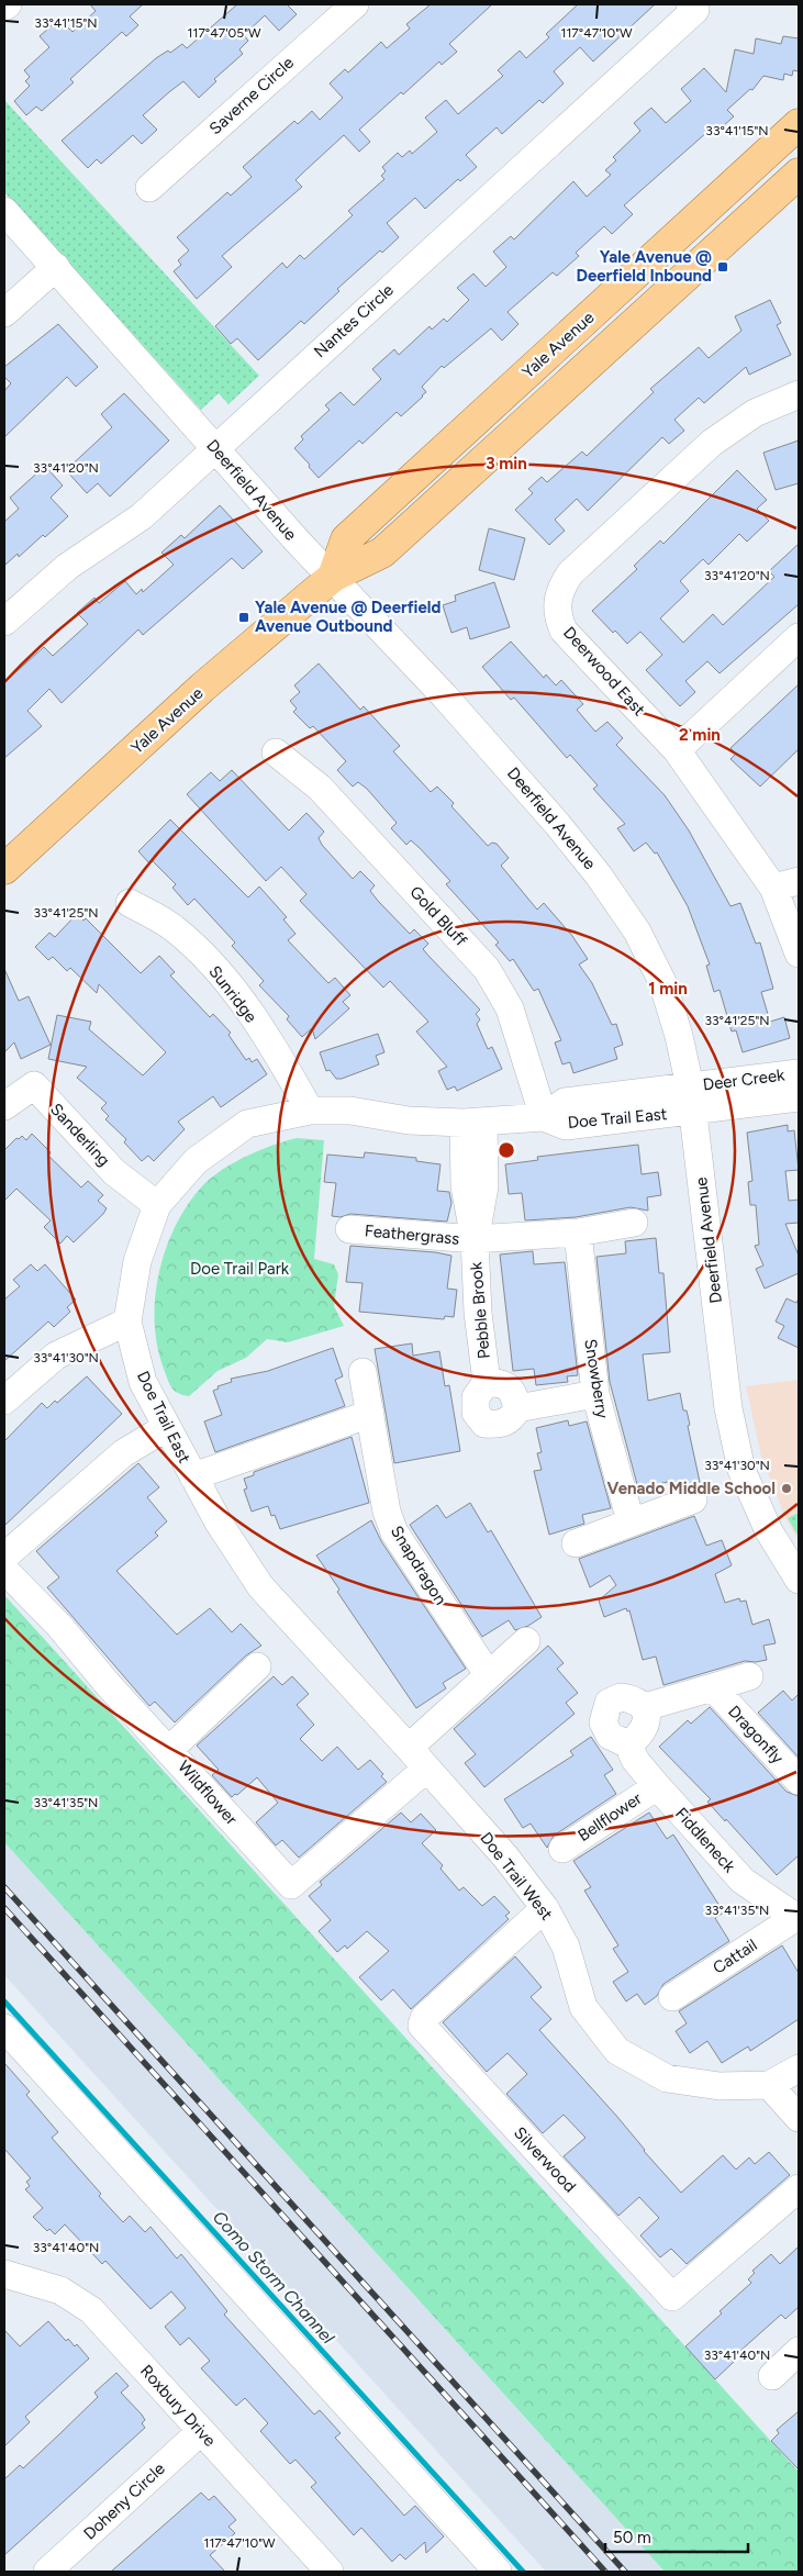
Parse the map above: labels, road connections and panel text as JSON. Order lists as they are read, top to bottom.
{
  "streets": {
    "main road": ["Yale Avenue"],
    "street": [
      "Saverne Circle",
      "Nantes Circle",
      "Deerfield Avenue",
      "Deerwood East",
      "Gold Bluff",
      "Sunridge",
      "Deer Creek",
      "Doe Trail East",
      "Sanderling",
      "Feathergrass",
      "Pebble Brook",
      "Snowberry",
      "Snapdragon",
      "Dragonfly",
      "Wildflower",
      "Bellflower",
      "Fiddleneck",
      "Doe Trail West",
      "Cattail",
      "Silverwood",
      "Roxbury Drive",
      "Doheny Circle"
    ]
  },
  "crossings": [
    ["Nantes Circle", "Deerfield Avenue"],
    ["Yale Avenue", "Deerfield Avenue"],
    ["Deerfield Avenue", "Deer Creek"],
    ["Deerfield Avenue", "Doe Trail East"],
    ["Gold Bluff", "Doe Trail East"],
    ["Sunridge", "Doe Trail East"],
    ["Deer Creek", "Doe Trail East"],
    ["Doe Trail East", "Sanderling"],
    ["Doe Trail East", "Pebble Brook"],
    ["Doe Trail East", "Wildflower"],
    ["Doe Trail East", "Doe Trail West"],
    ["Feathergrass", "Pebble Brook"],
    ["Pebble Brook", "Snowberry"],
    ["Dragonfly", "Fiddleneck"],
    ["Wildflower", "Doe Trail West"],
    ["Bellflower", "Fiddleneck"],
    ["Fiddleneck", "Cattail"],
    ["Doe Trail West", "Silverwood"],
    ["Roxbury Drive", "Doheny Circle"]
  ],
  "water": ["Como Storm Channel"],
  "parks": ["Doe Trail Park"],
  "places": {
    "transit": ["Yale Avenue @ Deerfield Inbound", "Yale Avenue @ Deerfield Avenue Outbound"],
    "other": ["Venado Middle School"]
  },
  "scale_bar": "50 m",
  "coordinates": [
    "33°41'15\"N",
    "117°47'05\"W",
    "117°47'10\"W",
    "33°41'20\"N",
    "33°41'25\"N",
    "33°41'30\"N",
    "33°41'35\"N",
    "33°41'40\"N"
  ],
  "rings": ["3 min", "2 min", "1 min"]
}
